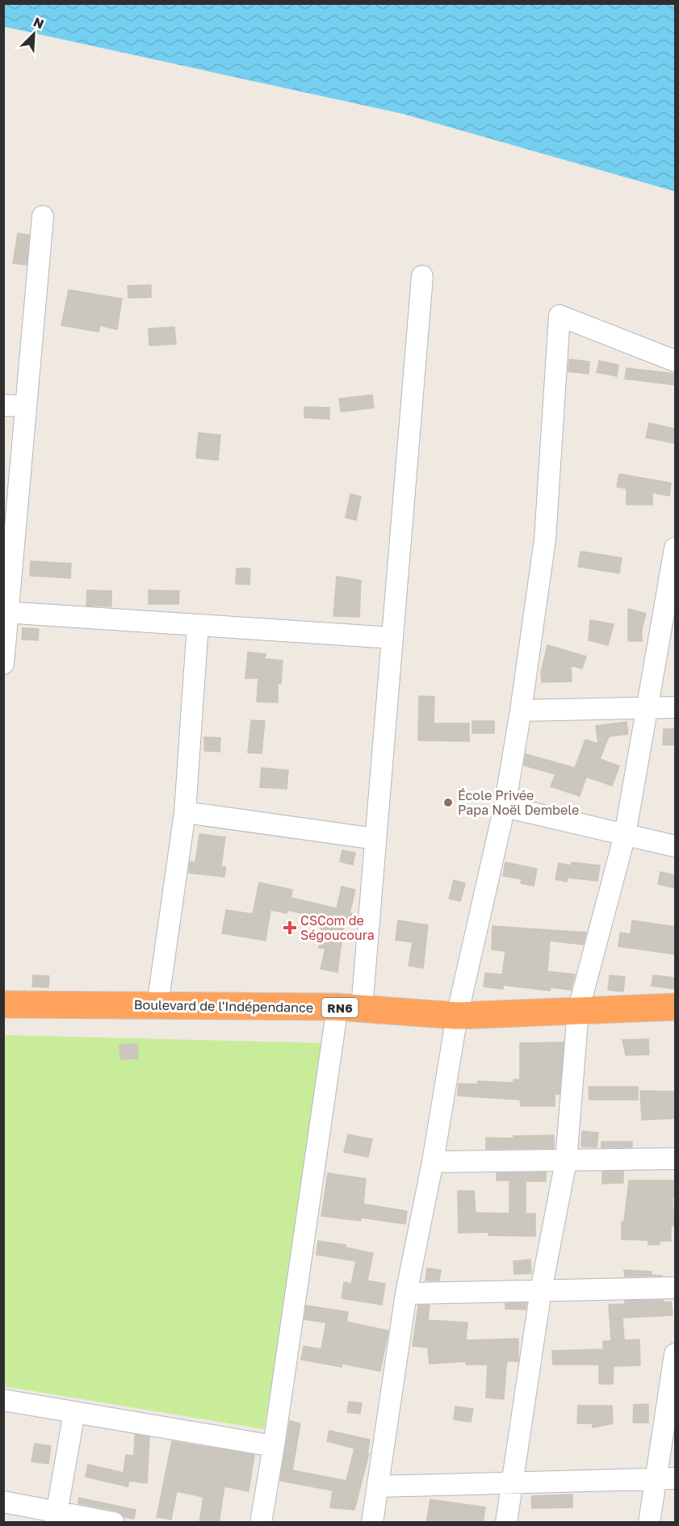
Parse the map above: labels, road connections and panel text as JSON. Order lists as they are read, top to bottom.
{
  "streets": {
    "highway": ["Boulevard de l'Indépendance", "RN6"]
  },
  "places": {
    "other": ["École Privée Papa Noël Dembele"],
    "health": ["CSCom de Ségoucoura"]
  },
  "north": "top right"
}
